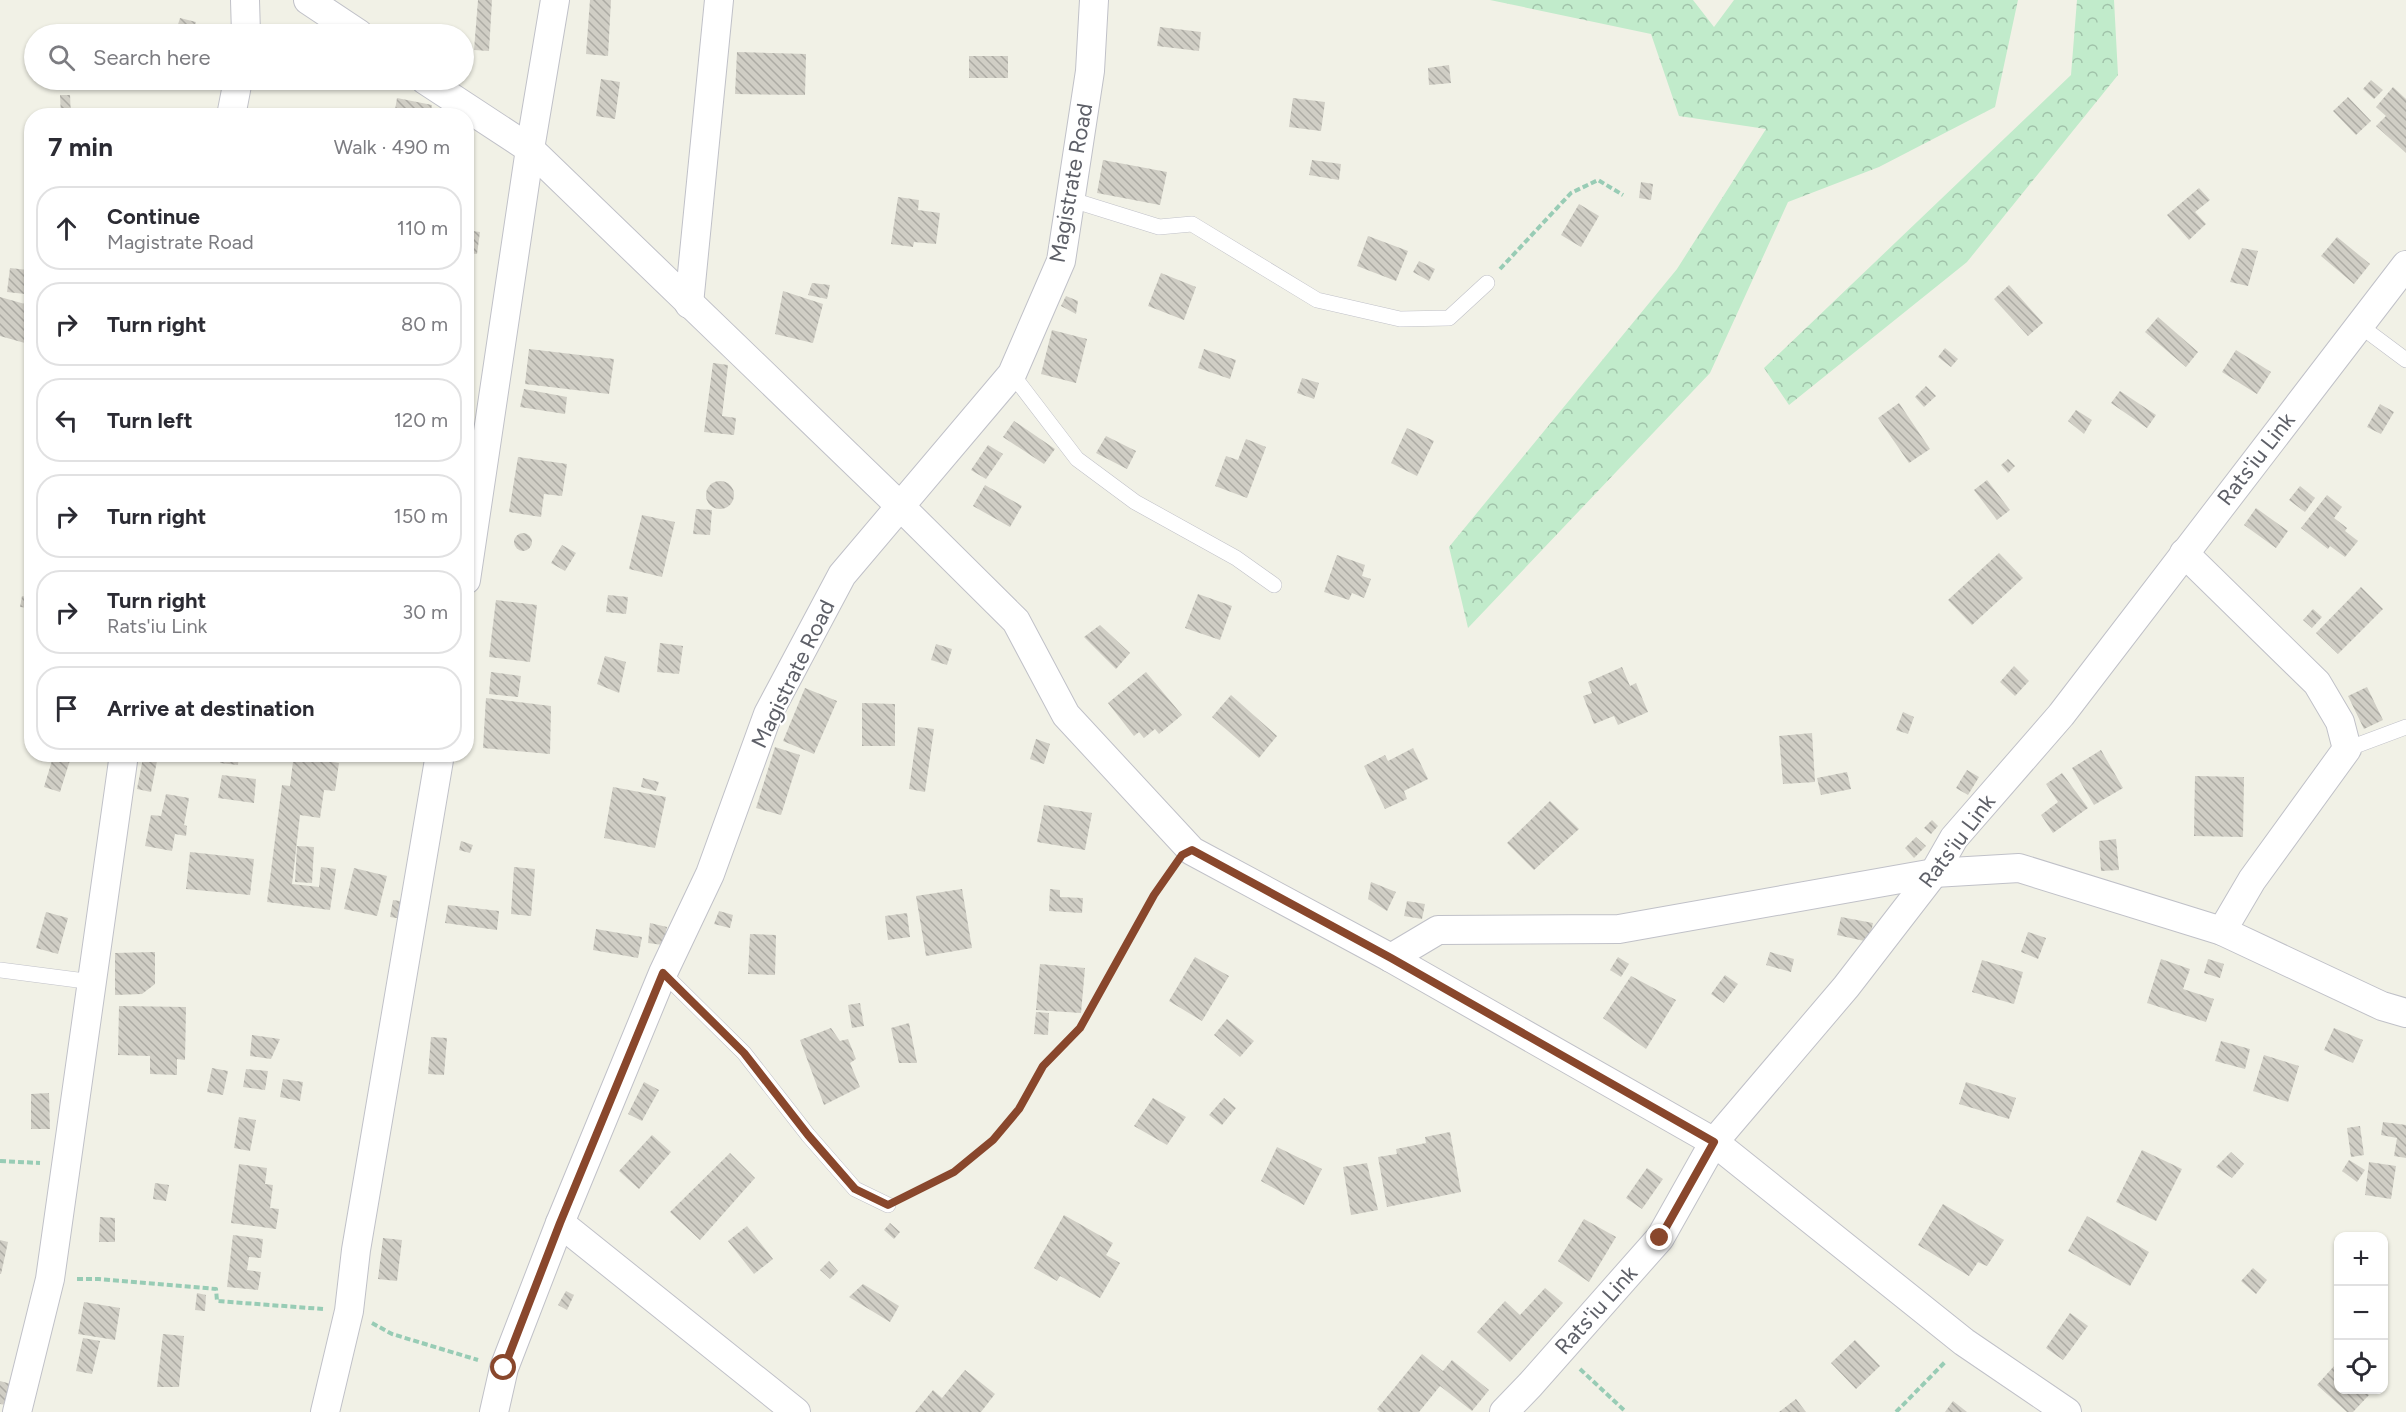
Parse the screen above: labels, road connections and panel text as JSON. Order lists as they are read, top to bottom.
{
  "streets": {
    "street": ["Magistrate Road", "Rats'iu Link"]
  },
  "page": {
    "search": "Search here",
    "heading": ["7 min", "Walk · 490 m"],
    "list": [
      ["Continue", "Magistrate Road", "110 m"],
      ["Turn right", "80 m"],
      ["Turn left", "120 m"],
      ["Turn right", "150 m"],
      ["Turn right", "Rats'iu Link", "30 m"],
      "Arrive at destination"
    ],
    "map_buttons": ["+", "−"]
  }
}
